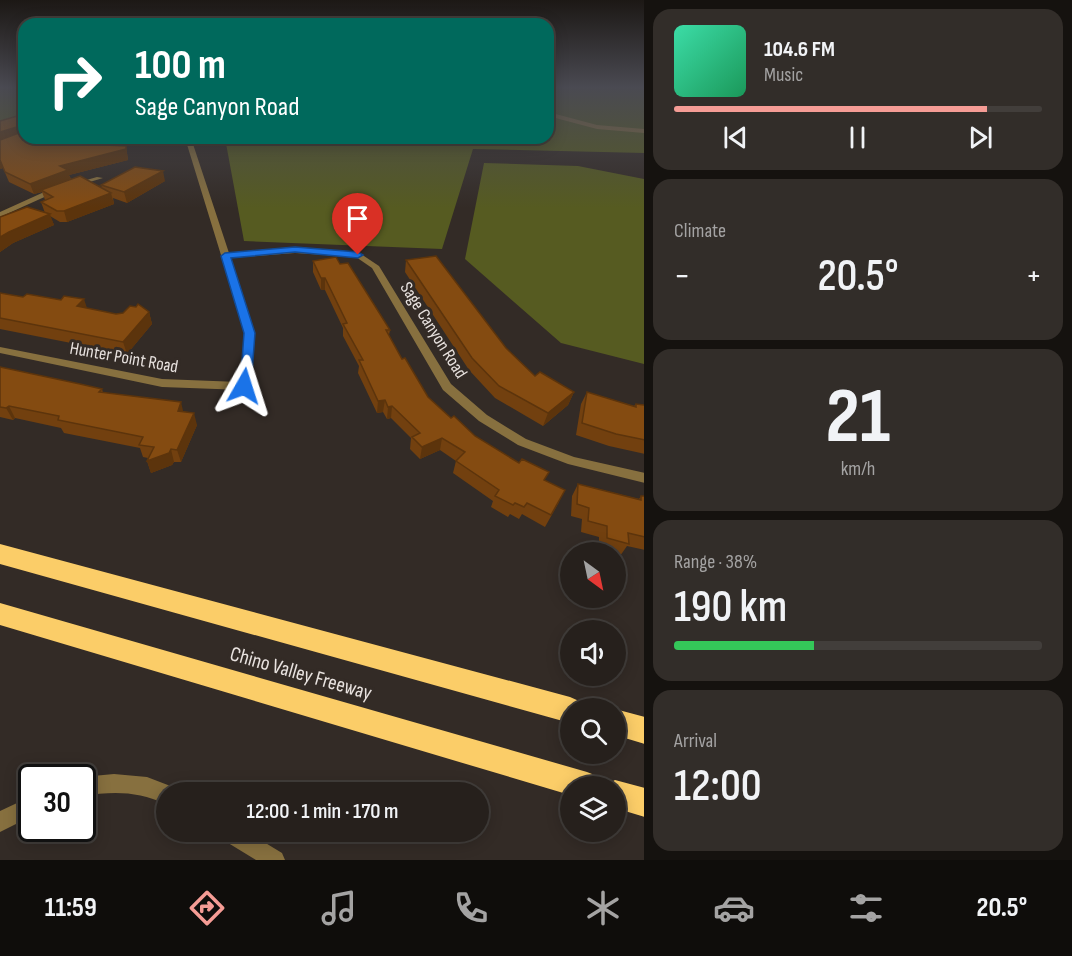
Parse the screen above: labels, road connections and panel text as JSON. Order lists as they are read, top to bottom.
{
  "streets": {
    "highway": ["Chino Valley Freeway"],
    "street": ["Sage Canyon Road", "Hunter Point Road"]
  },
  "crossings": [
    ["Sage Canyon Road", "Hunter Point Road"]
  ],
  "north": "bottom right",
  "page": {
    "turn": ["100 m", "Sage Canyon Road"],
    "song": ["104.6 FM", "Music"],
    "tile": [
      "Climate",
      ["21", "km/h"],
      ["Range · 38%", "190 km"],
      ["Arrival", "12:00"]
    ],
    "heat": ["−", "20.5°", "+"],
    "limit": "30",
    "trip": "12:00 · 1 min · 170 m",
    "tabs": ["11:59", "20.5°"]
  }
}
